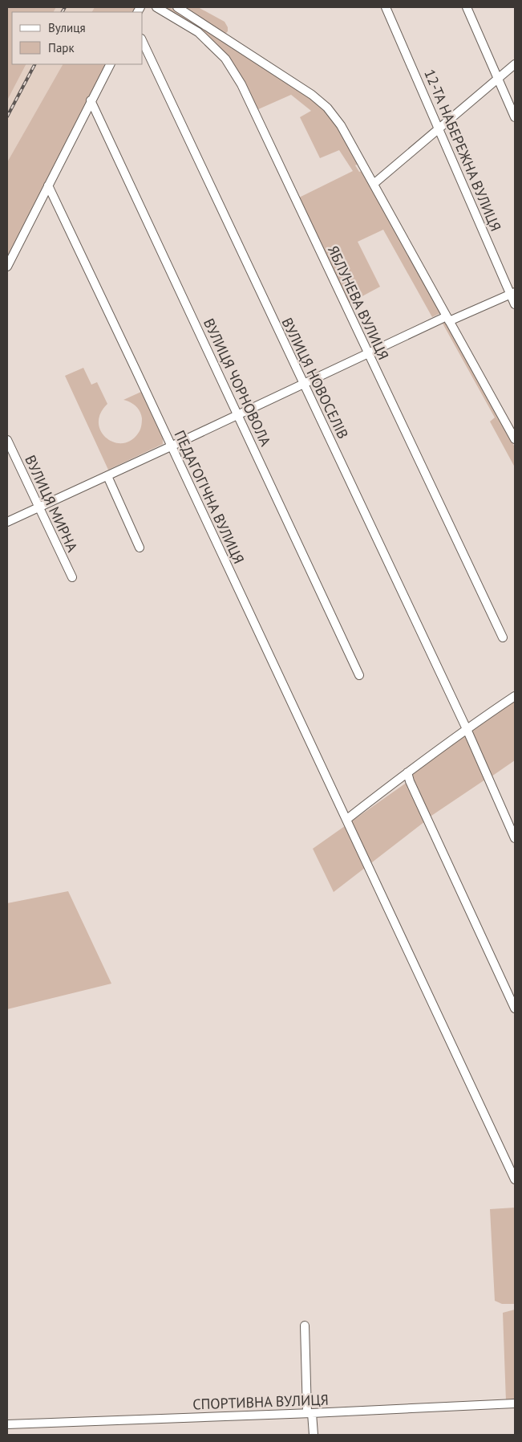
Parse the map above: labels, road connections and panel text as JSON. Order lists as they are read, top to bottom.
{
  "streets": {
    "street": [
      "12-ТА НАБЕРЕЖНА ВУЛИЦЯ",
      "ЯБЛУНЕВА ВУЛИЦЯ",
      "ВУЛИЦЯ НОВОСЕЛІВ",
      "ВУЛИЦЯ ЧОРНОВОЛА",
      "ПЕДАГОГІЧНА ВУЛИЦЯ",
      "ВУЛИЦЯ МИРНА",
      "СПОРТИВНА ВУЛИЦЯ"
    ]
  },
  "legend": ["Вулиця", "Парк"]
}
